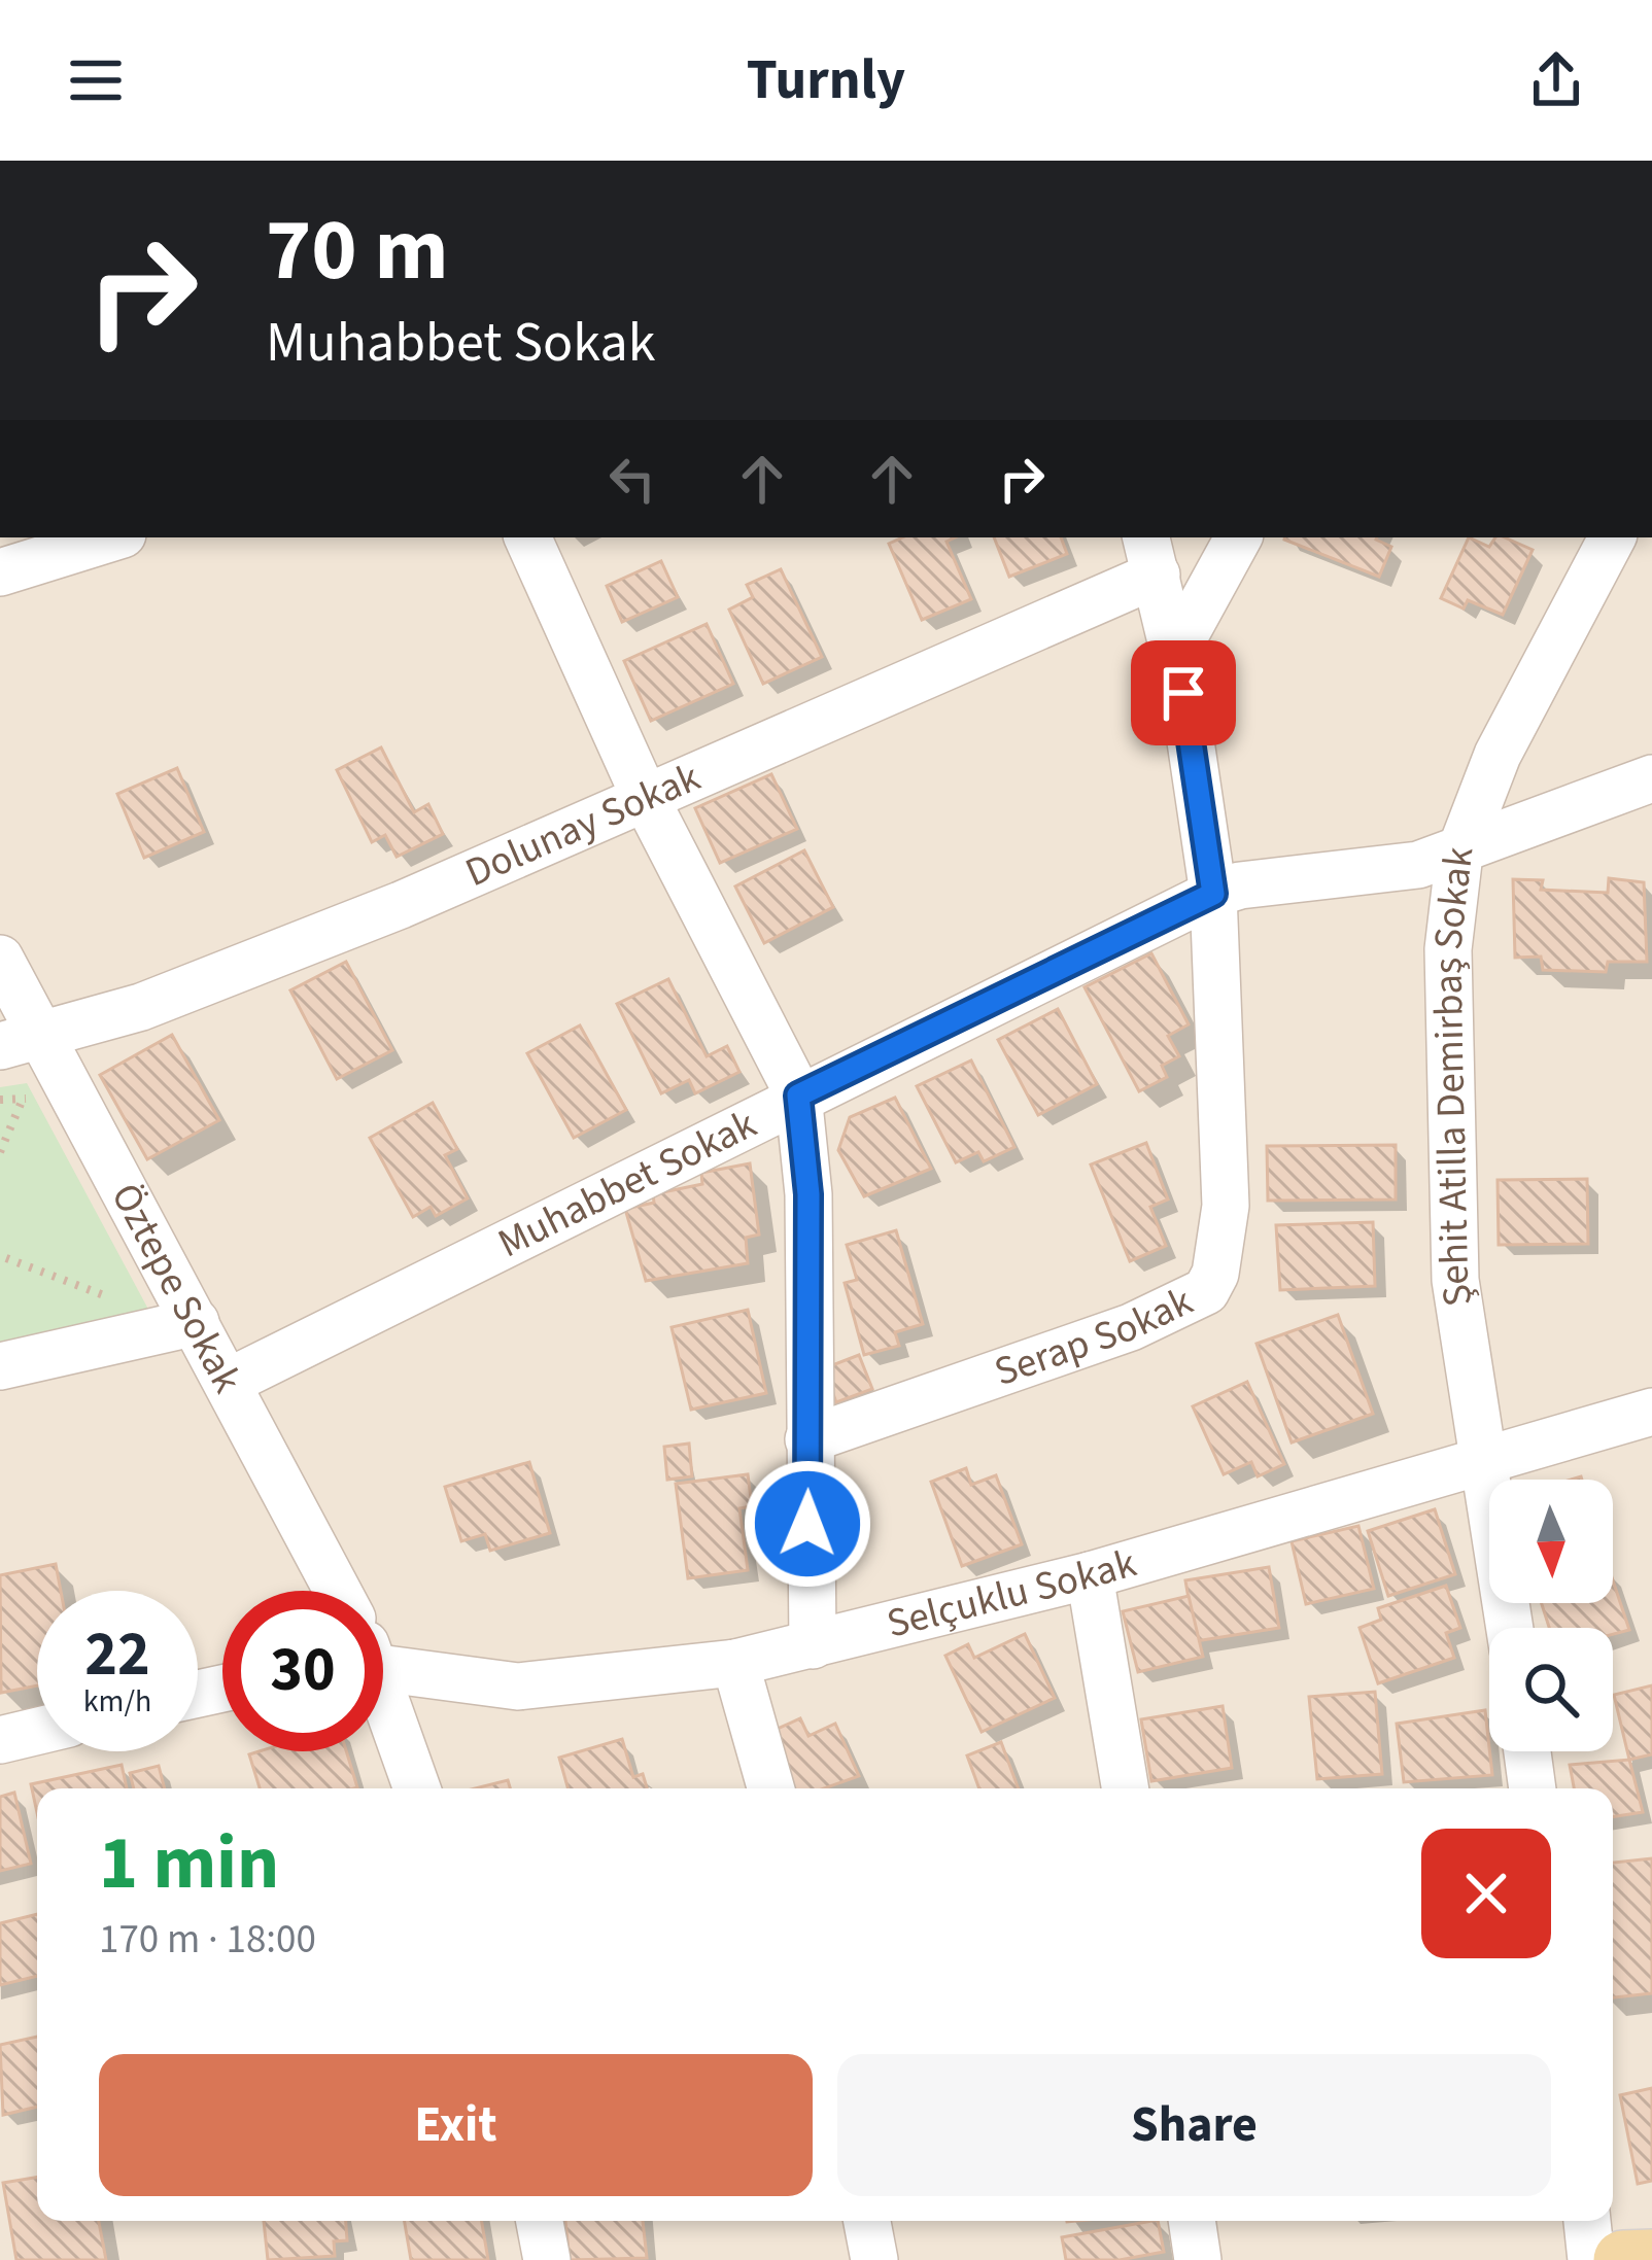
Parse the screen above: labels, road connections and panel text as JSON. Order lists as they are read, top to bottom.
{
  "streets": {
    "street": [
      "Dolunay Sokak",
      "Şehit Atilla Demirbaş Sokak",
      "Muhabbet Sokak",
      "Öztepe Sokak",
      "Serap Sokak",
      "Selçuklu Sokak"
    ]
  },
  "crossings": [
    ["Dolunay Sokak", "Öztepe Sokak"],
    ["Şehit Atilla Demirbaş Sokak", "Muhabbet Sokak"],
    ["Şehit Atilla Demirbaş Sokak", "Selçuklu Sokak"],
    ["Muhabbet Sokak", "Öztepe Sokak"],
    ["Muhabbet Sokak", "Serap Sokak"]
  ],
  "north": "bottom",
  "page": {
    "header": "Turnly",
    "turn": ["70 m", "Muhabbet Sokak"],
    "speed": "22 km/h",
    "limit": "30",
    "heading": ["1 min", "170 m · 18:00"],
    "buttons": ["Exit", "Share"]
  }
}
